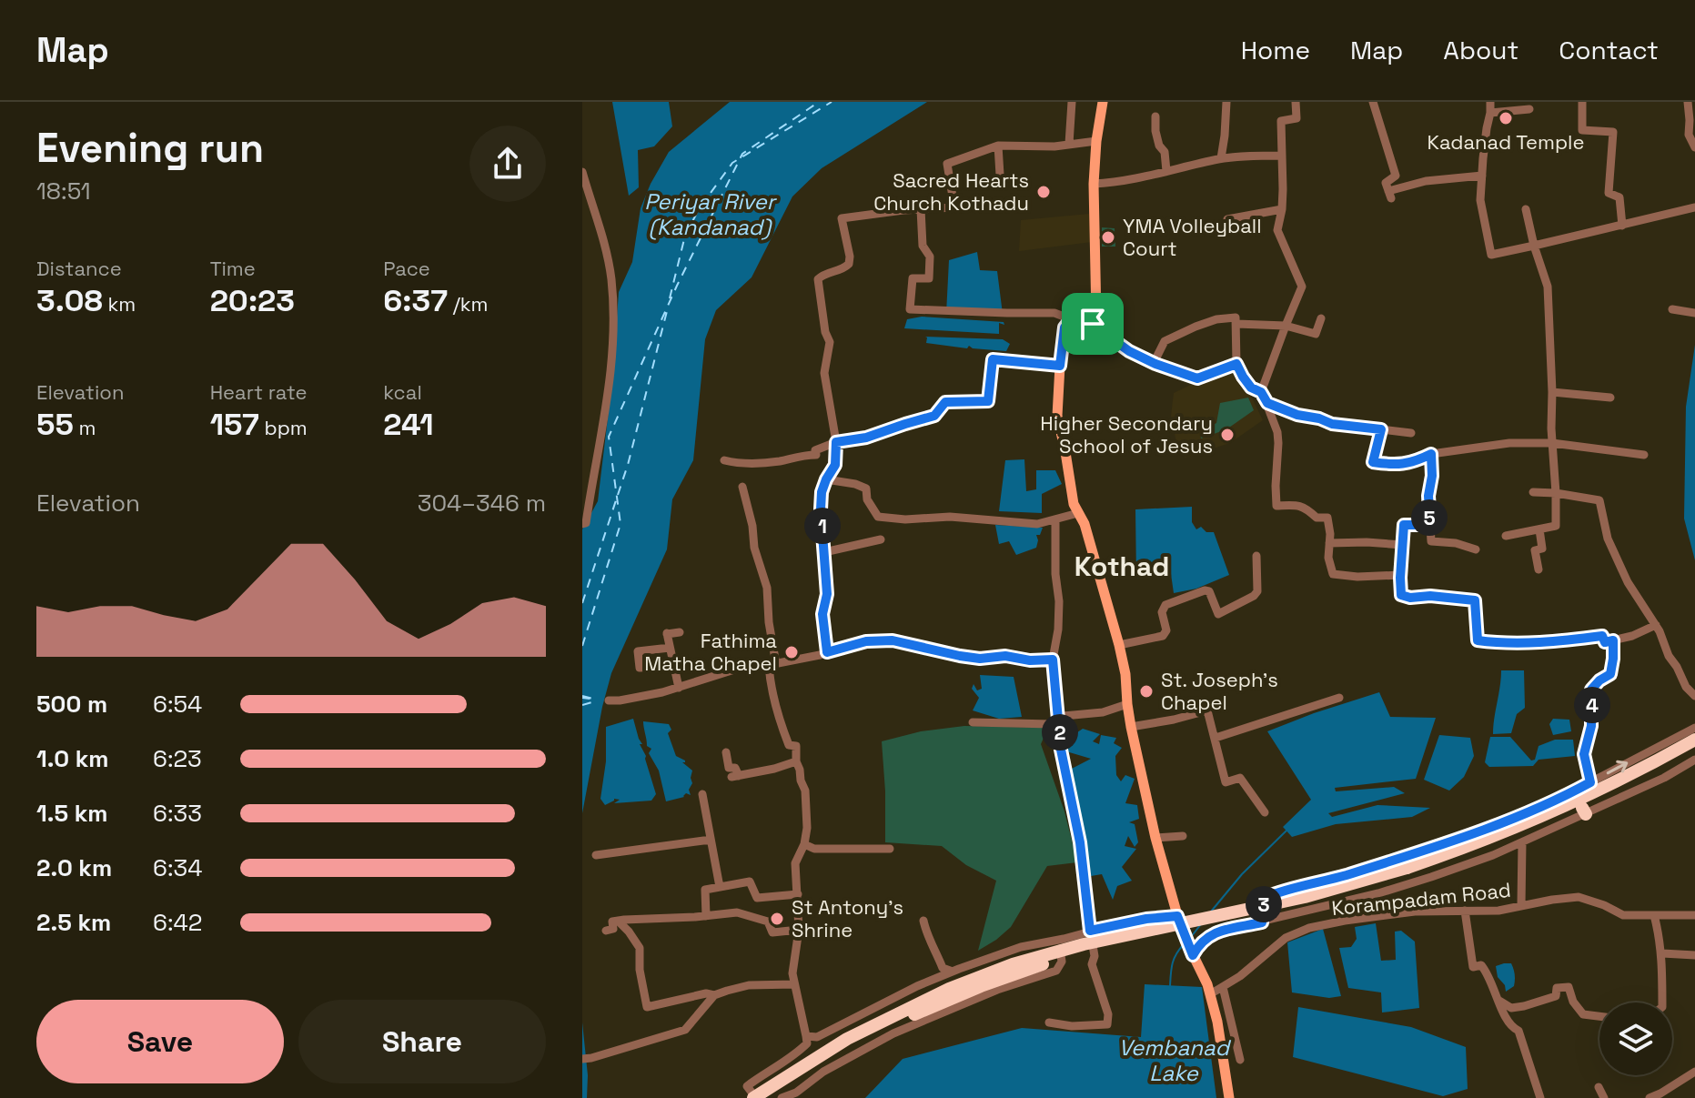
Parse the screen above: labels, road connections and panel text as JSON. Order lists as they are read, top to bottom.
{
  "streets": {
    "street": ["Korampadam Road"]
  },
  "districts": ["Kothad"],
  "water": ["Periyar River (Kandanad)", "Vembanad Lake"],
  "places": [
    "Kadanad Temple",
    "Sacred Hearts Church Kothadu",
    "YMA Volleyball Court",
    "Higher Secondary School of Jesus",
    "Fathima Matha Chapel",
    "St. Joseph's Chapel",
    "St Antony's Shrine"
  ],
  "page": {
    "header": "Map",
    "nav": [
      "Home",
      "Map",
      "About",
      "Contact"
    ],
    "heading": ["Evening run", "18:51"],
    "stats": [
      ["Distance", "3.08 km"],
      ["Time", "20:23"],
      ["Pace", "6:37 /km"],
      ["Elevation", "55 m"],
      ["Heart rate", "157 bpm"],
      ["kcal", "241"]
    ],
    "chart": ["Elevation", "304–346 m"],
    "pins": [
      "5",
      "1",
      "4",
      "2",
      "3"
    ],
    "list": [
      {
        "name": "500 m",
        "note": "6:54"
      },
      {
        "name": "1.0 km",
        "note": "6:23"
      },
      {
        "name": "1.5 km",
        "note": "6:33"
      },
      {
        "name": "2.0 km",
        "note": "6:34"
      },
      {
        "name": "2.5 km",
        "note": "6:42"
      }
    ],
    "buttons": ["Save", "Share"]
  }
}
